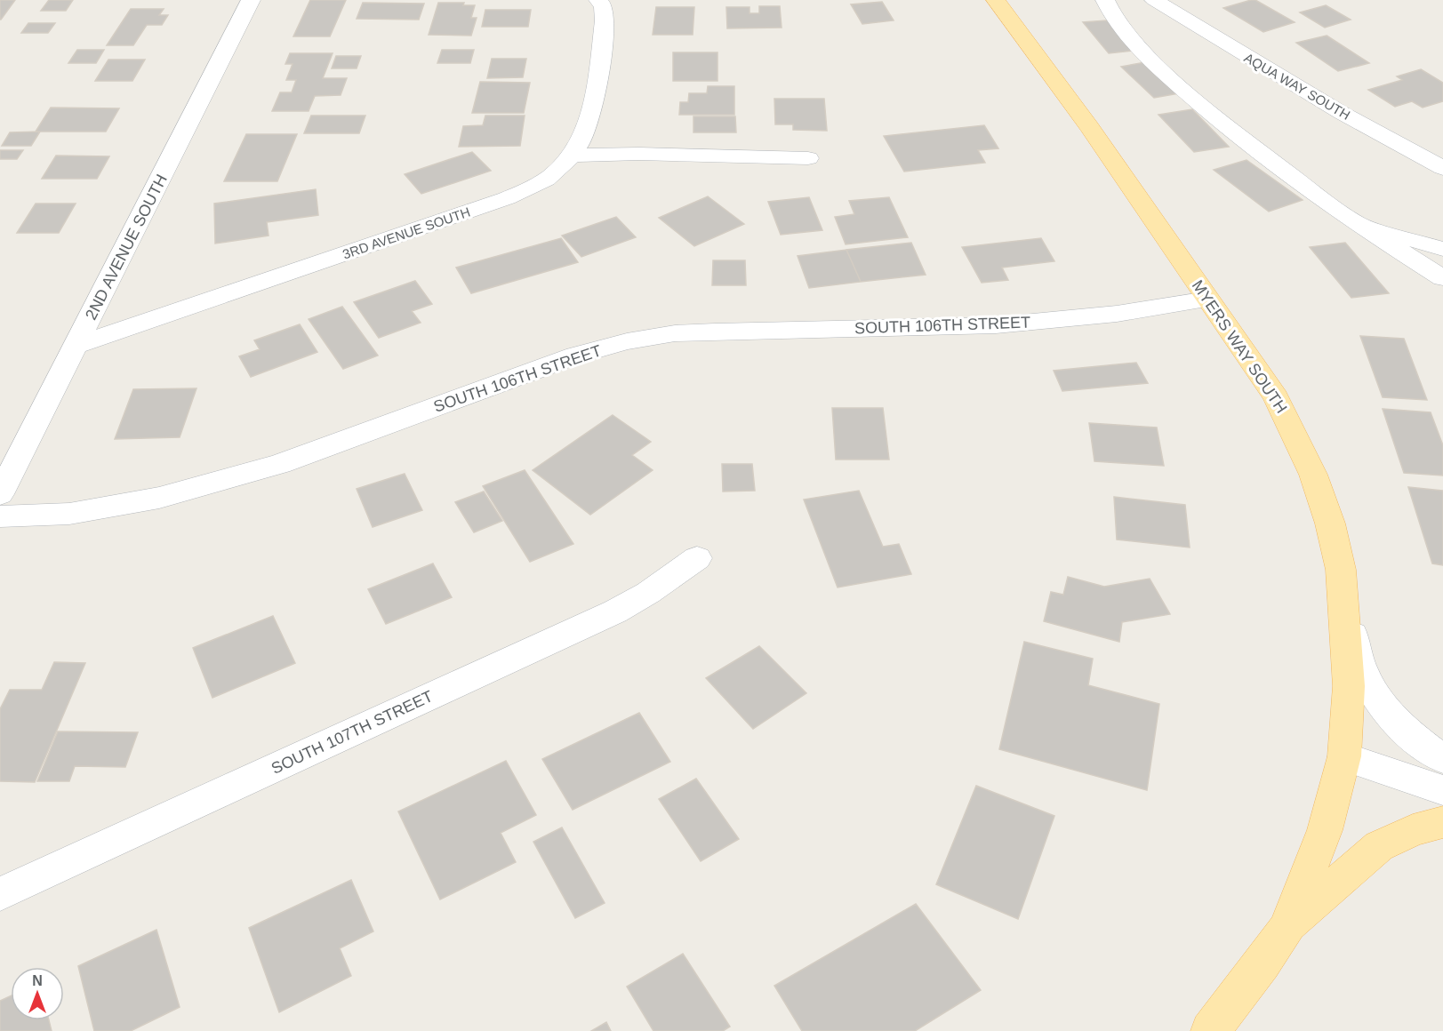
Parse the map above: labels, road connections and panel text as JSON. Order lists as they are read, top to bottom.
{
  "streets": {
    "main road": ["MYERS WAY SOUTH"],
    "street": [
      "AQUA WAY SOUTH",
      "3RD AVENUE SOUTH",
      "2ND AVENUE SOUTH",
      "SOUTH 106TH STREET",
      "SOUTH 107TH STREET"
    ]
  },
  "crossings": [
    ["3RD AVENUE SOUTH", "2ND AVENUE SOUTH"],
    ["SOUTH 106TH STREET", "MYERS WAY SOUTH"]
  ],
  "north": "top"
}
